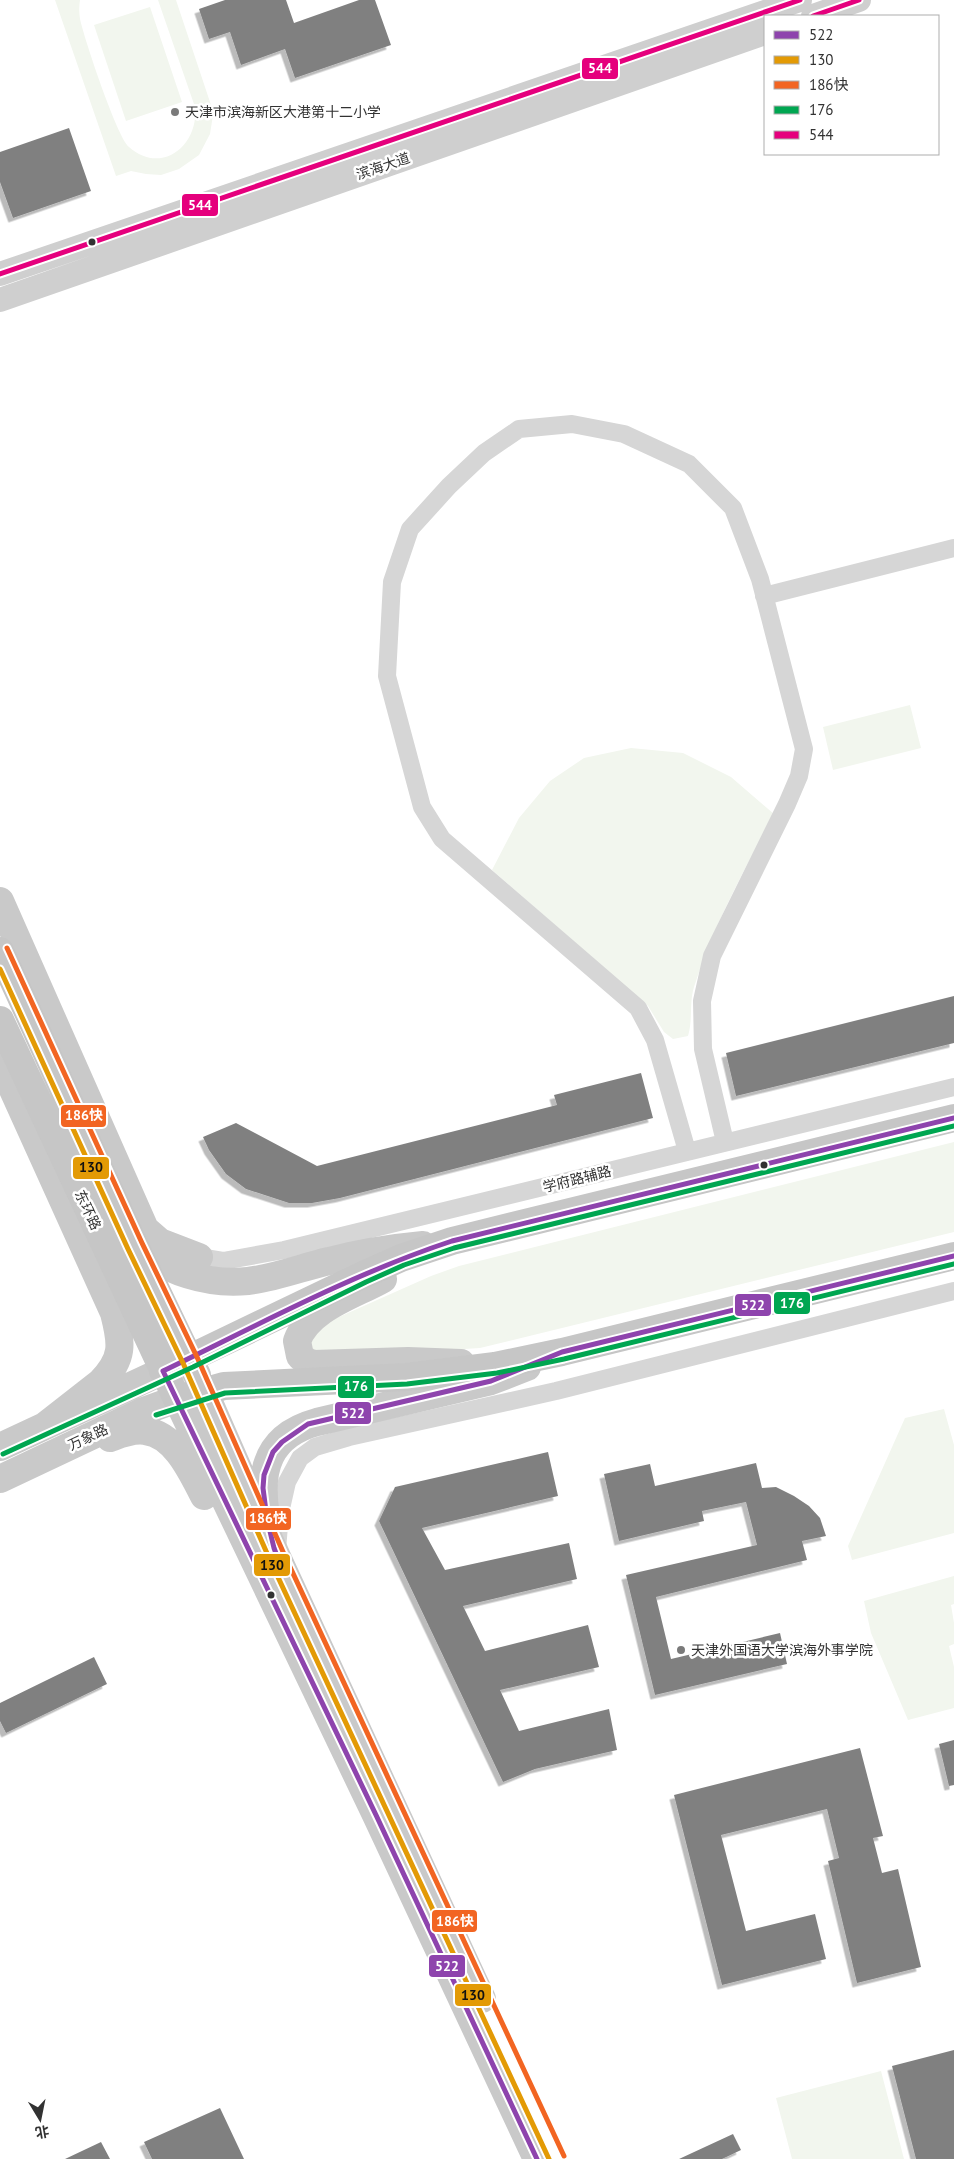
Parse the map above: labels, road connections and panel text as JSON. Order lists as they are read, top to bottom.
{
  "streets": {
    "highway": ["东环路"],
    "main road": ["滨海大道", "万象路"],
    "street": ["学府路辅路"]
  },
  "crossings": [
    ["东环路", "万象路"]
  ],
  "places": ["天津市滨海新区大港第十二小学", "天津外国语大学滨海外事学院"],
  "lines": [
    "transit line 544",
    "transit line 186快",
    "transit line 130",
    "transit line 522",
    "transit line 176"
  ],
  "legend": [
    "522",
    "130",
    "186快",
    "176",
    "544"
  ],
  "north": "bottom"
}
